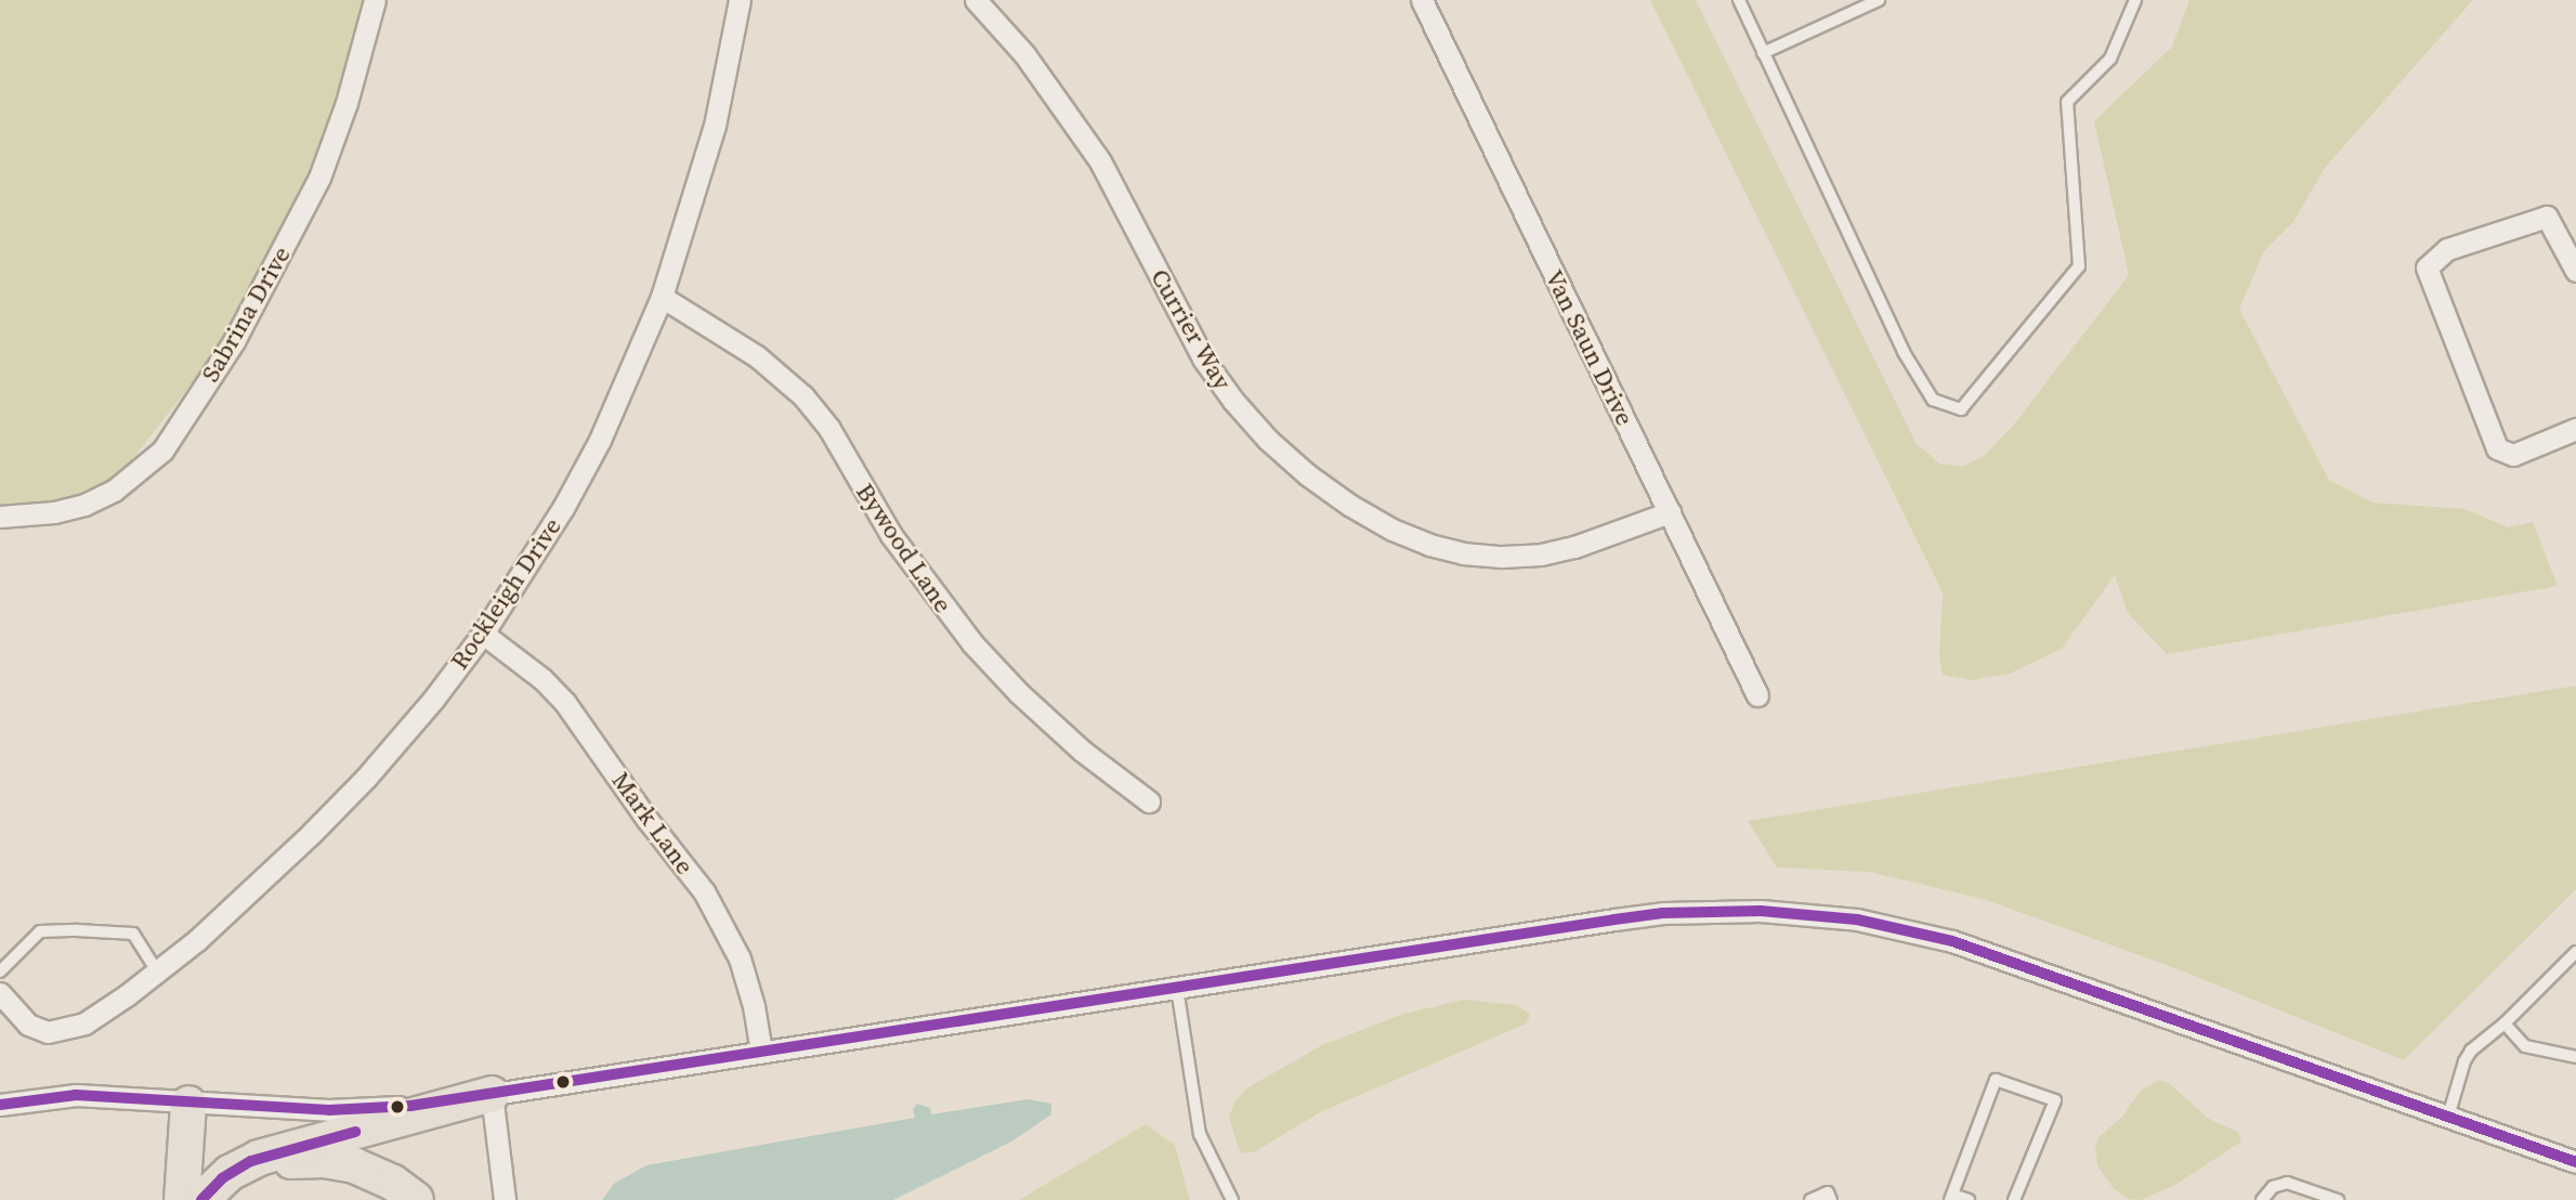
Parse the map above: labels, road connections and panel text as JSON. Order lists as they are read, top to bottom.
{
  "streets": {
    "street": [
      "Sabrina Drive",
      "Currier Way",
      "Van Saun Drive",
      "Bywood Lane",
      "Rockleigh Drive",
      "Mark Lane"
    ]
  },
  "crossings": [
    ["Currier Way", "Van Saun Drive"],
    ["Bywood Lane", "Rockleigh Drive"],
    ["Rockleigh Drive", "Mark Lane"]
  ]
}
